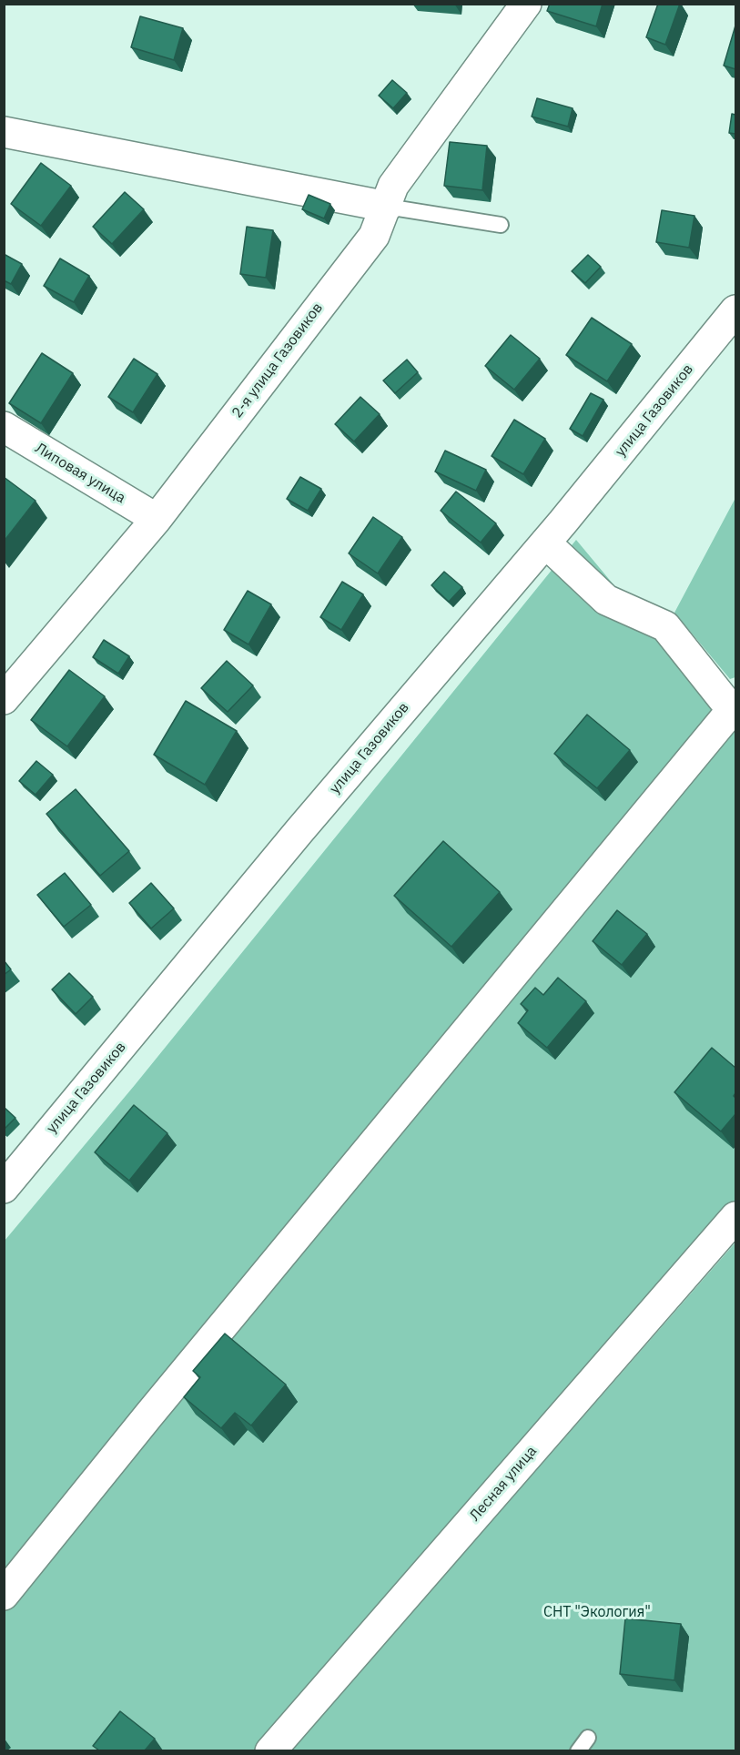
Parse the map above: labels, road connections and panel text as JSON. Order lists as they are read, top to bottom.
{
  "streets": {
    "street": [
      "2-я улица Газовиков",
      "улица Газовиков",
      "Липовая улица",
      "Лесная улица"
    ]
  },
  "crossings": [
    ["2-я улица Газовиков", "Липовая улица"]
  ],
  "parks": ["СНТ \"Экология\""]
}
